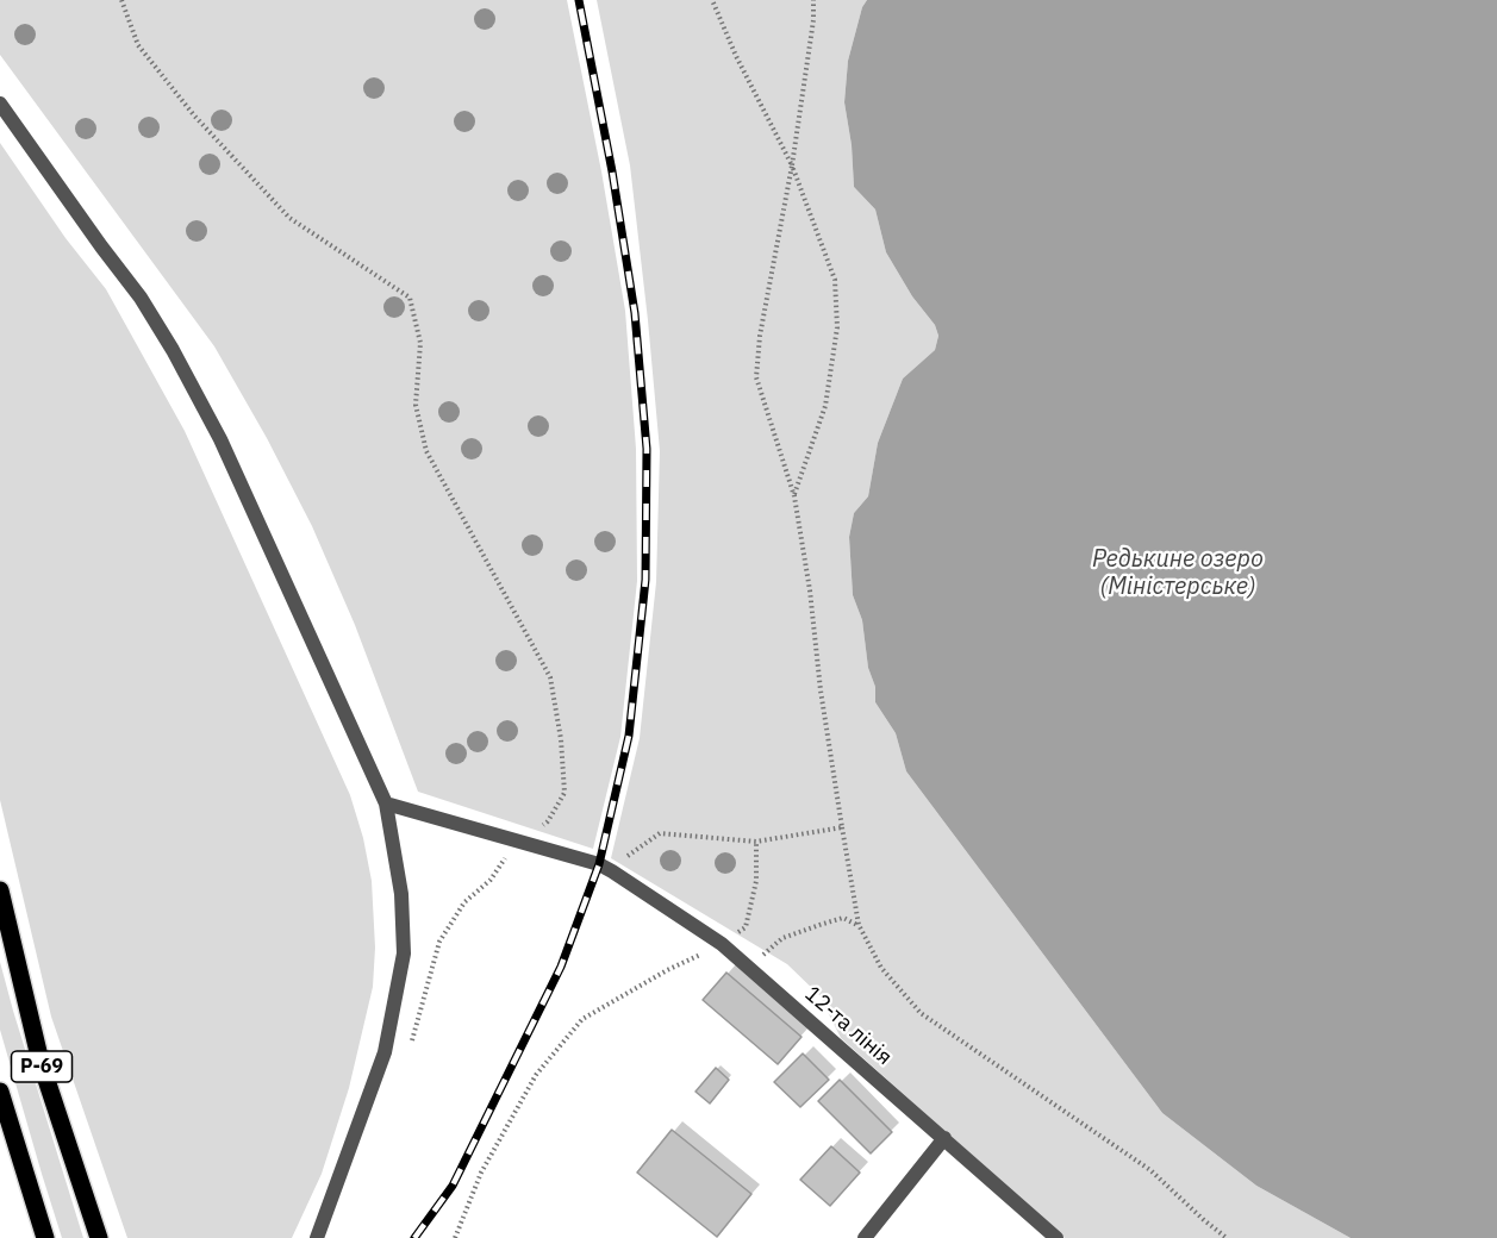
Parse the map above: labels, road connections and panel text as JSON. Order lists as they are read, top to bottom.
{
  "streets": {
    "main road": ["Р-69"],
    "street": ["12-та лінія"]
  },
  "water": ["Редькине озеро (Міністерське)"]
}
